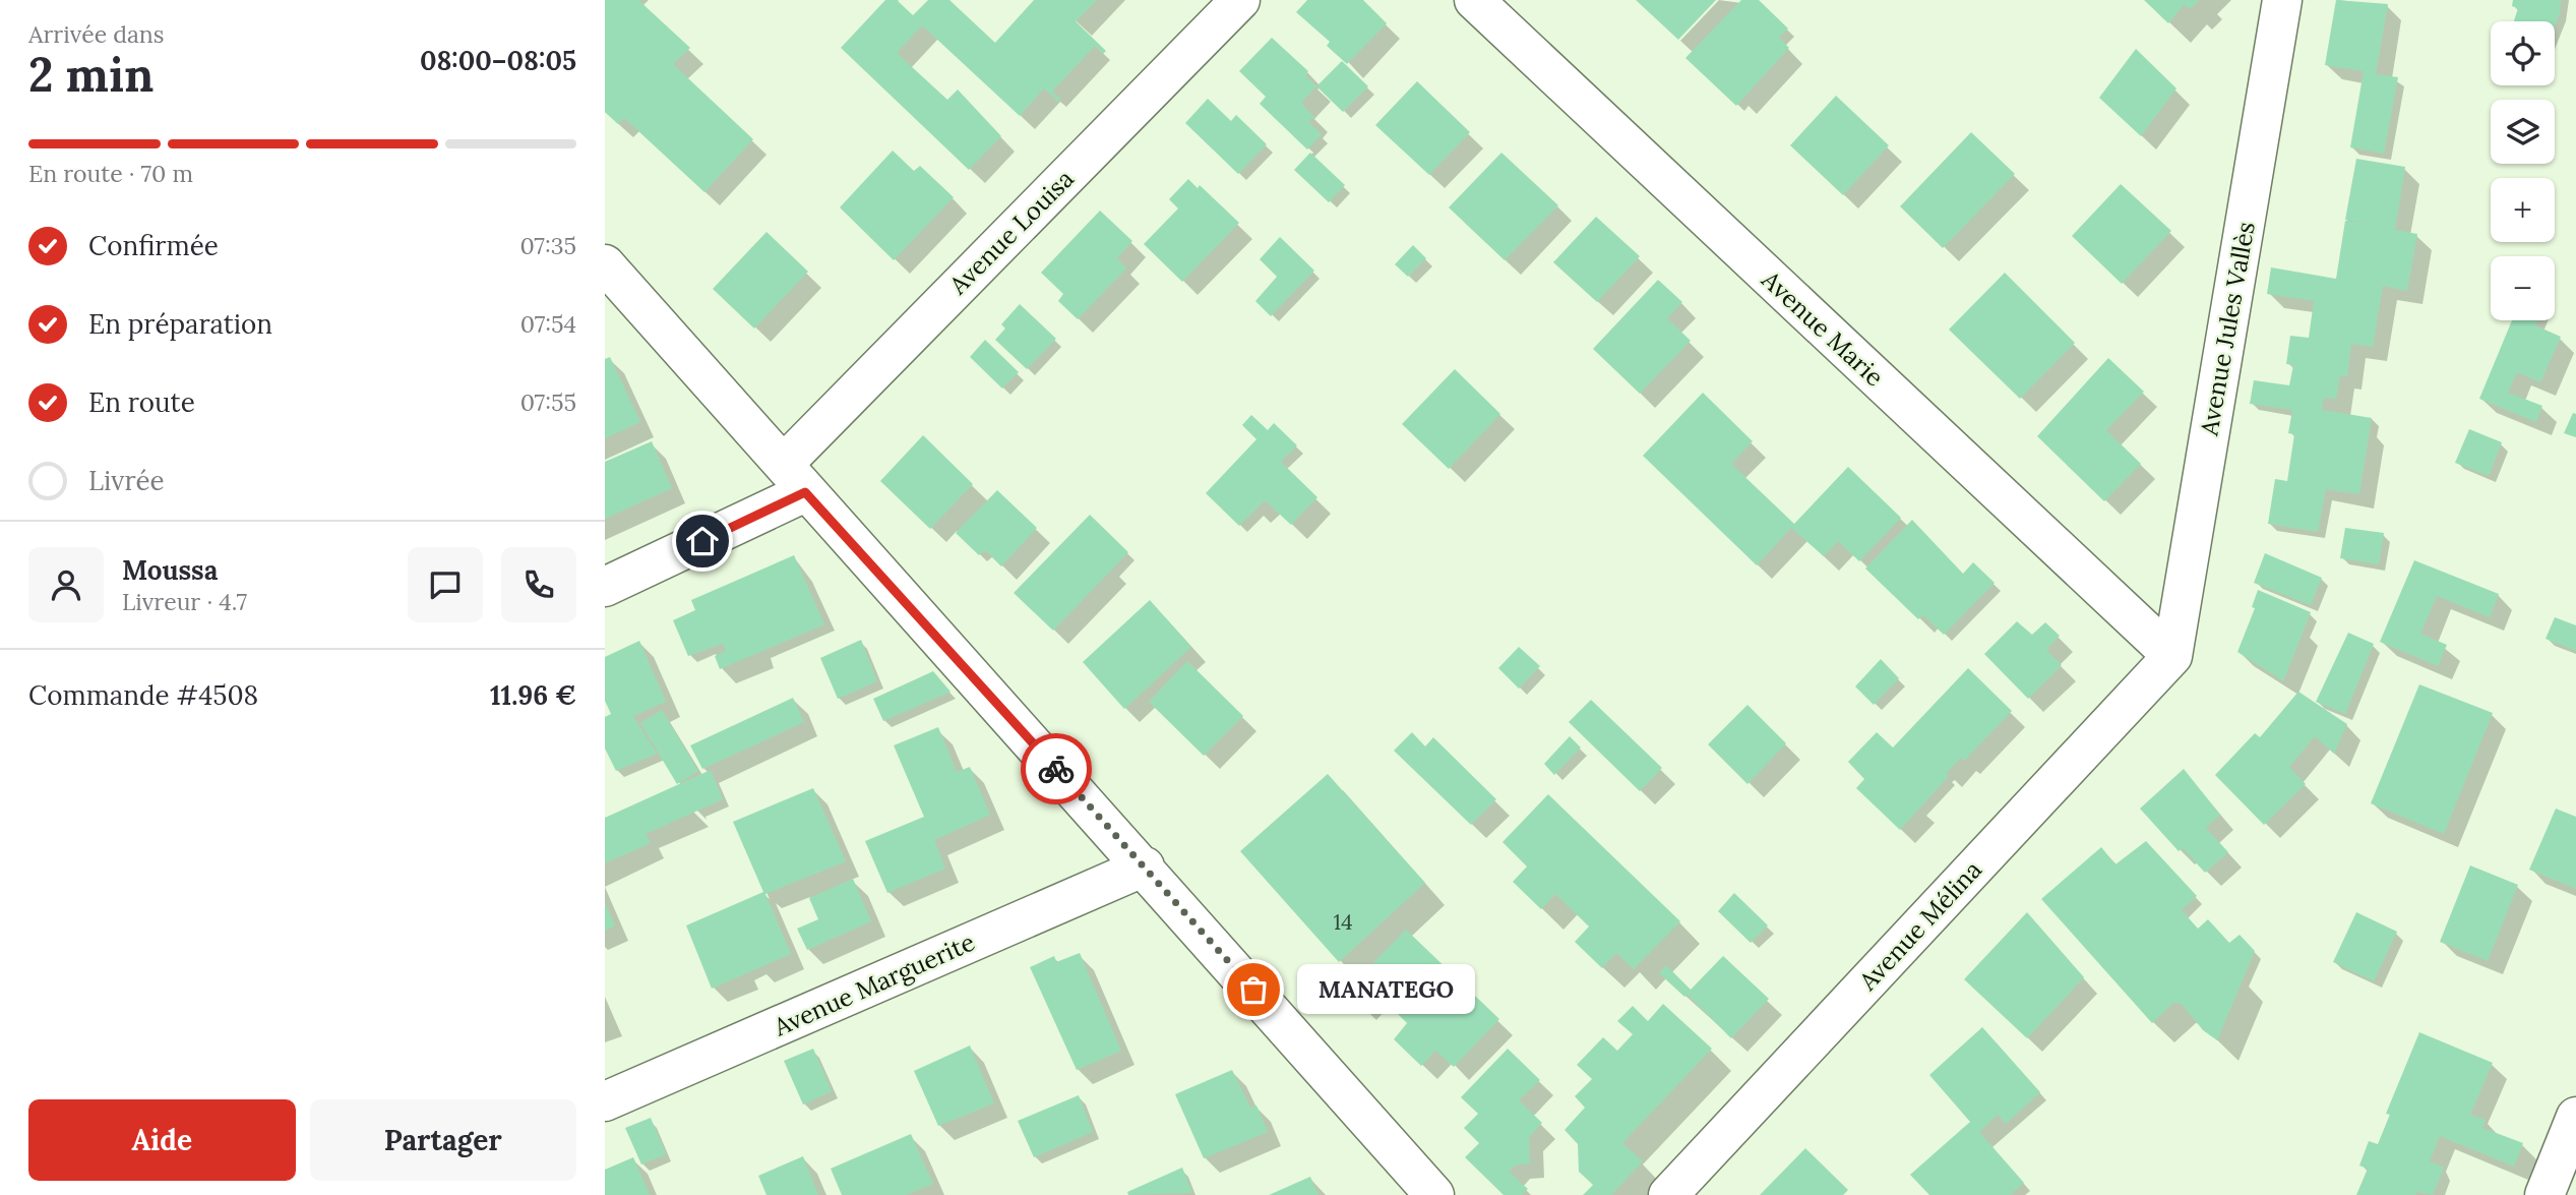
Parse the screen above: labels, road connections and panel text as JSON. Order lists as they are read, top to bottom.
{
  "streets": {
    "street": [
      "Avenue Louisa",
      "Avenue Marie",
      "Avenue Jules Vallès",
      "Avenue Mélina",
      "Avenue Marguerite"
    ]
  },
  "crossings": [
    ["Avenue Marie", "Avenue Jules Vallès"],
    ["Avenue Marie", "Avenue Mélina"],
    ["Avenue Jules Vallès", "Avenue Mélina"]
  ],
  "places": ["MANATEGO"],
  "house_numbers": ["14"],
  "page": {
    "heading": ["2 min", "Arrivée dans", "08:00–08:05"],
    "panel": [
      "Moussa",
      "Livreur · 4.7",
      "Commande #4508",
      "11.96 €"
    ],
    "map_buttons": ["+", "−"],
    "bar": "En route · 70 m",
    "list": [
      ["Confirmée", "07:35"],
      ["En préparation", "07:54"],
      ["En route", "07:55"],
      "Livrée"
    ],
    "bubble": "MANATEGO",
    "buttons": ["Aide", "Partager"]
  }
}
